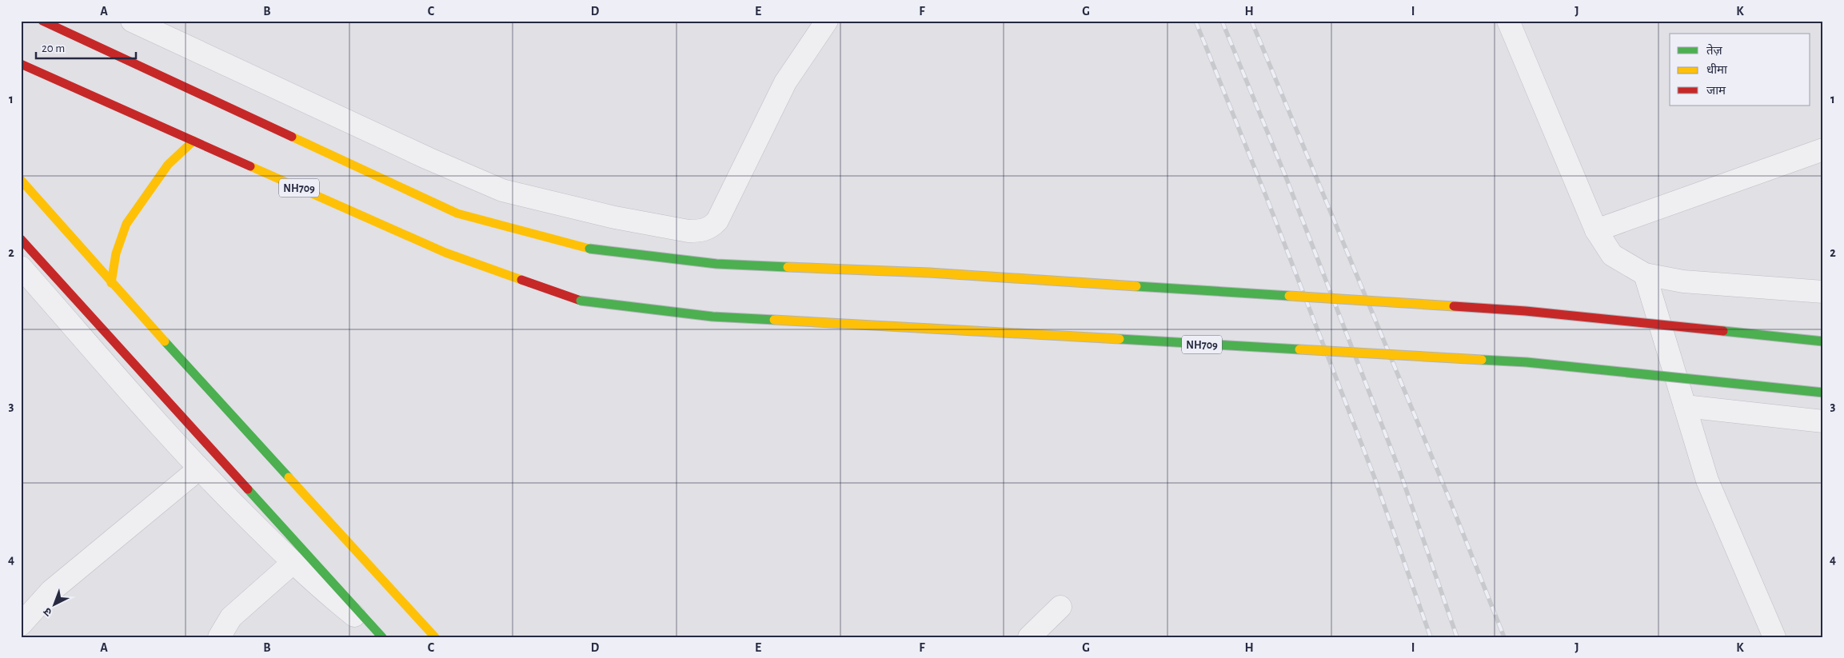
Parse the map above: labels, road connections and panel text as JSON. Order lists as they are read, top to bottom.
{
  "streets": {
    "main road": ["NH709"]
  },
  "legend": ["तेज़", "धीमा", "जाम"],
  "scale_bar": "20 m",
  "north": "bottom left",
  "grid": {
    "columns": [
      "A",
      "B",
      "C",
      "D",
      "E",
      "F",
      "G",
      "H",
      "I",
      "J",
      "K"
    ],
    "rows": [
      "1",
      "2",
      "3",
      "4"
    ]
  }
}
